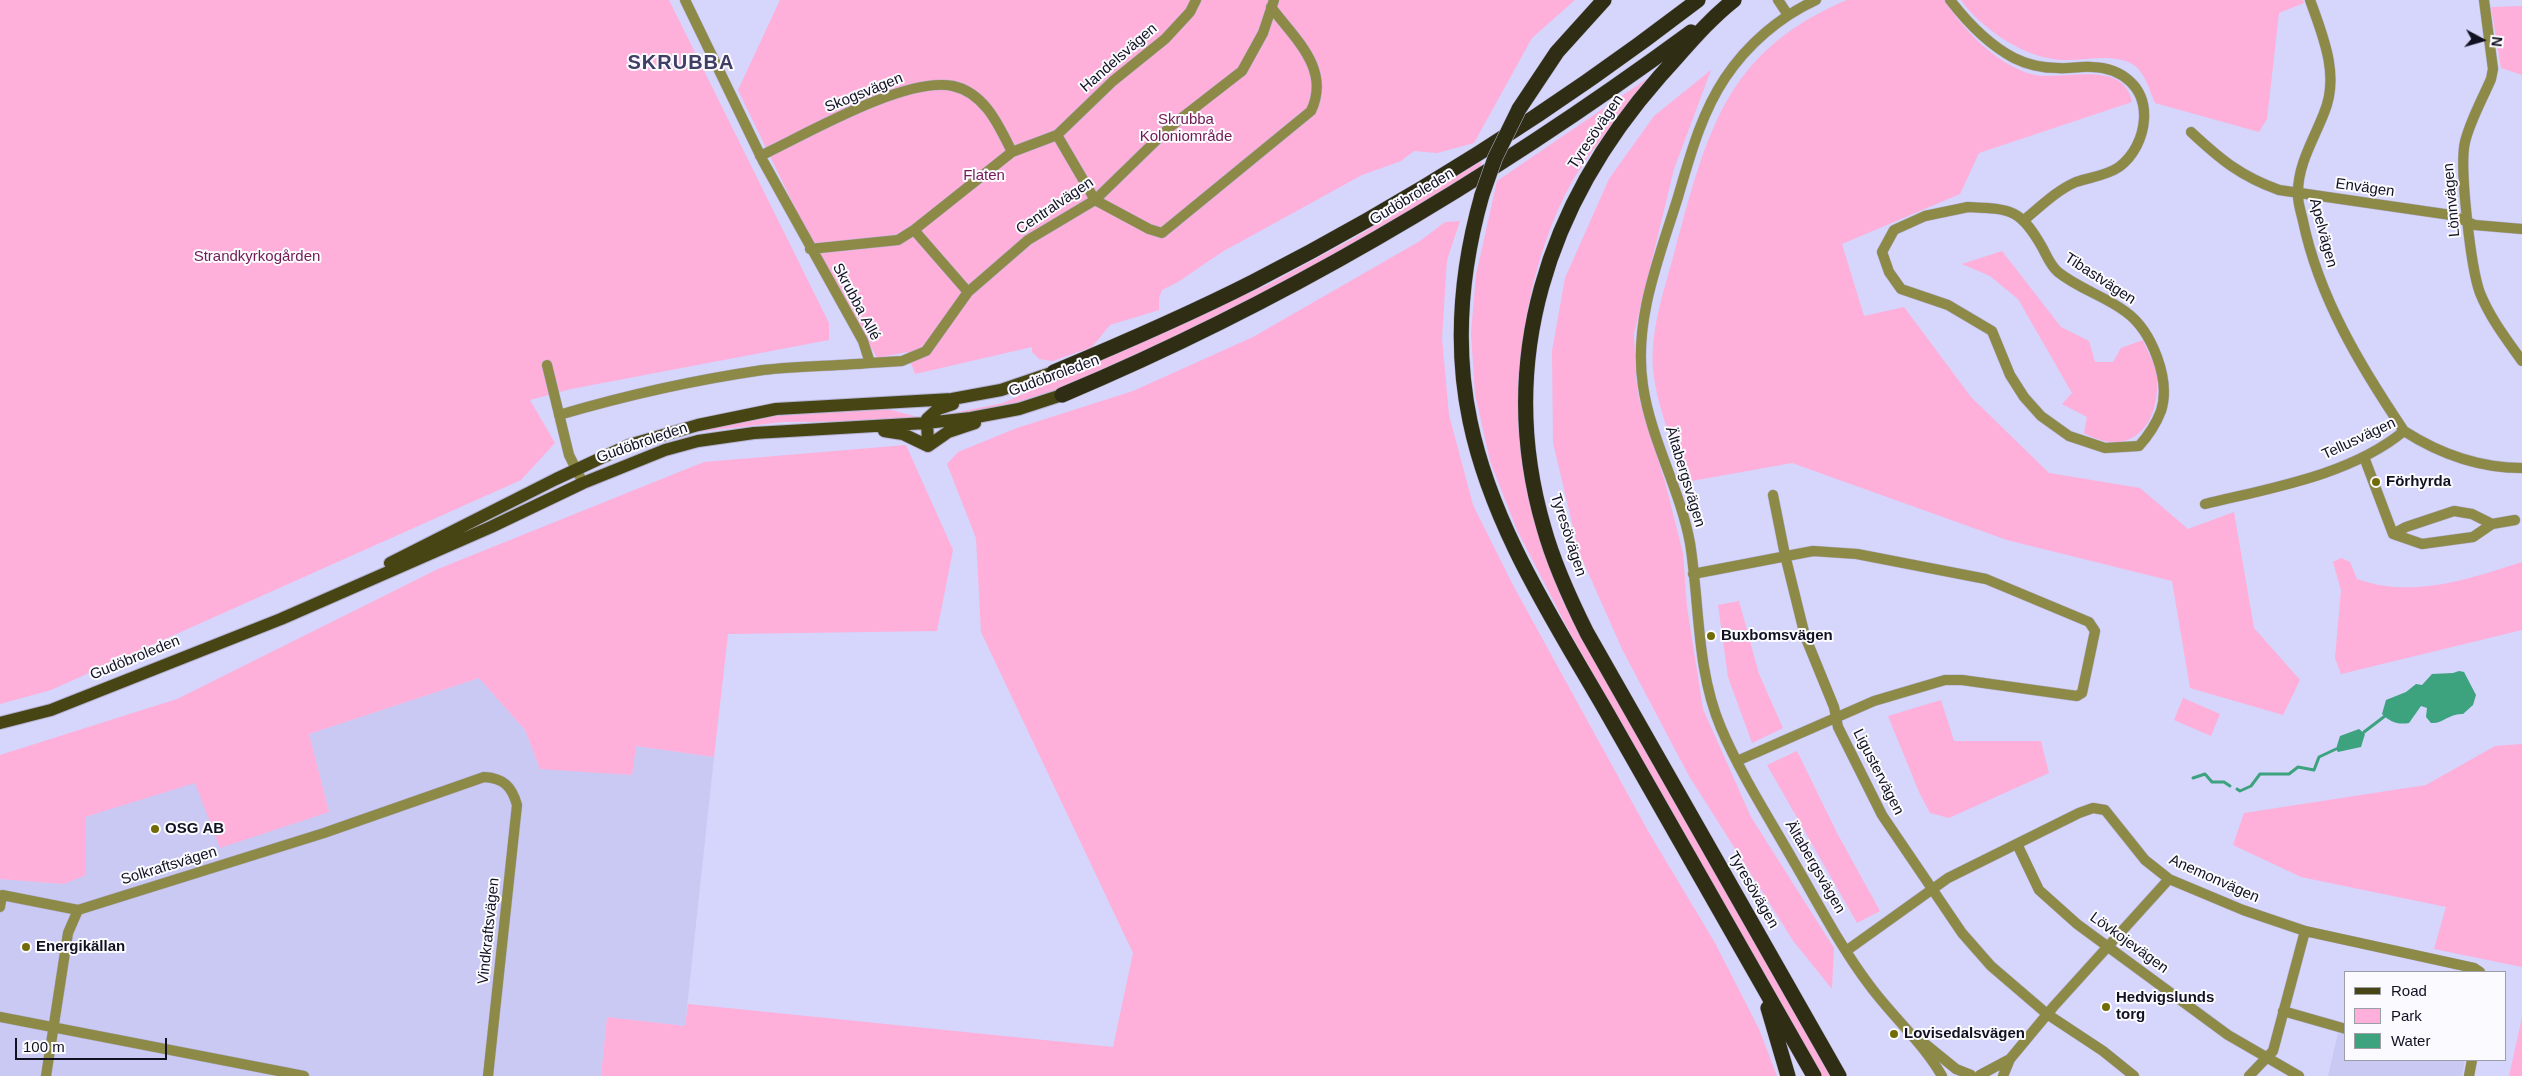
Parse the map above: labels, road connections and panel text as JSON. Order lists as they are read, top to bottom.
{
  "streets": {
    "highway": ["Tyresövägen", "Gudöbroleden"],
    "street": [
      "Handelsvägen",
      "Skogsvägen",
      "Envägen",
      "Lönnvägen",
      "Centralvägen",
      "Apelvägen",
      "Tibastvägen",
      "Skrubba Allé",
      "Tellusvägen",
      "Ältabergsvägen",
      "Ligustervägen",
      "Solkraftsvägen",
      "Anemonvägen",
      "Vindkraftsvägen",
      "Lövkojevägen"
    ]
  },
  "crossings": [
    ["Handelsvägen", "Skogsvägen"],
    ["Handelsvägen", "Skrubba Allé"],
    ["Skogsvägen", "Skrubba Allé"],
    ["Tyresövägen", "Gudöbroleden"],
    ["Envägen", "Lönnvägen"],
    ["Envägen", "Apelvägen"],
    ["Centralvägen", "Skrubba Allé"],
    ["Apelvägen", "Tellusvägen"],
    ["Ältabergsvägen", "Anemonvägen"],
    ["Ligustervägen", "Anemonvägen"],
    ["Solkraftsvägen", "Vindkraftsvägen"],
    ["Anemonvägen", "Lövkojevägen"]
  ],
  "districts": ["SKRUBBA"],
  "parks": ["Skrubba Koloniområde", "Flaten", "Strandkyrkogården"],
  "places": [
    "Förhyrda",
    "Buxbomsvägen",
    "OSG AB",
    "Energikällan",
    "Hedvigslunds torg",
    "Lovisedalsvägen"
  ],
  "legend": ["Road", "Park", "Water"],
  "scale_bar": "100 m",
  "north": "right"
}
